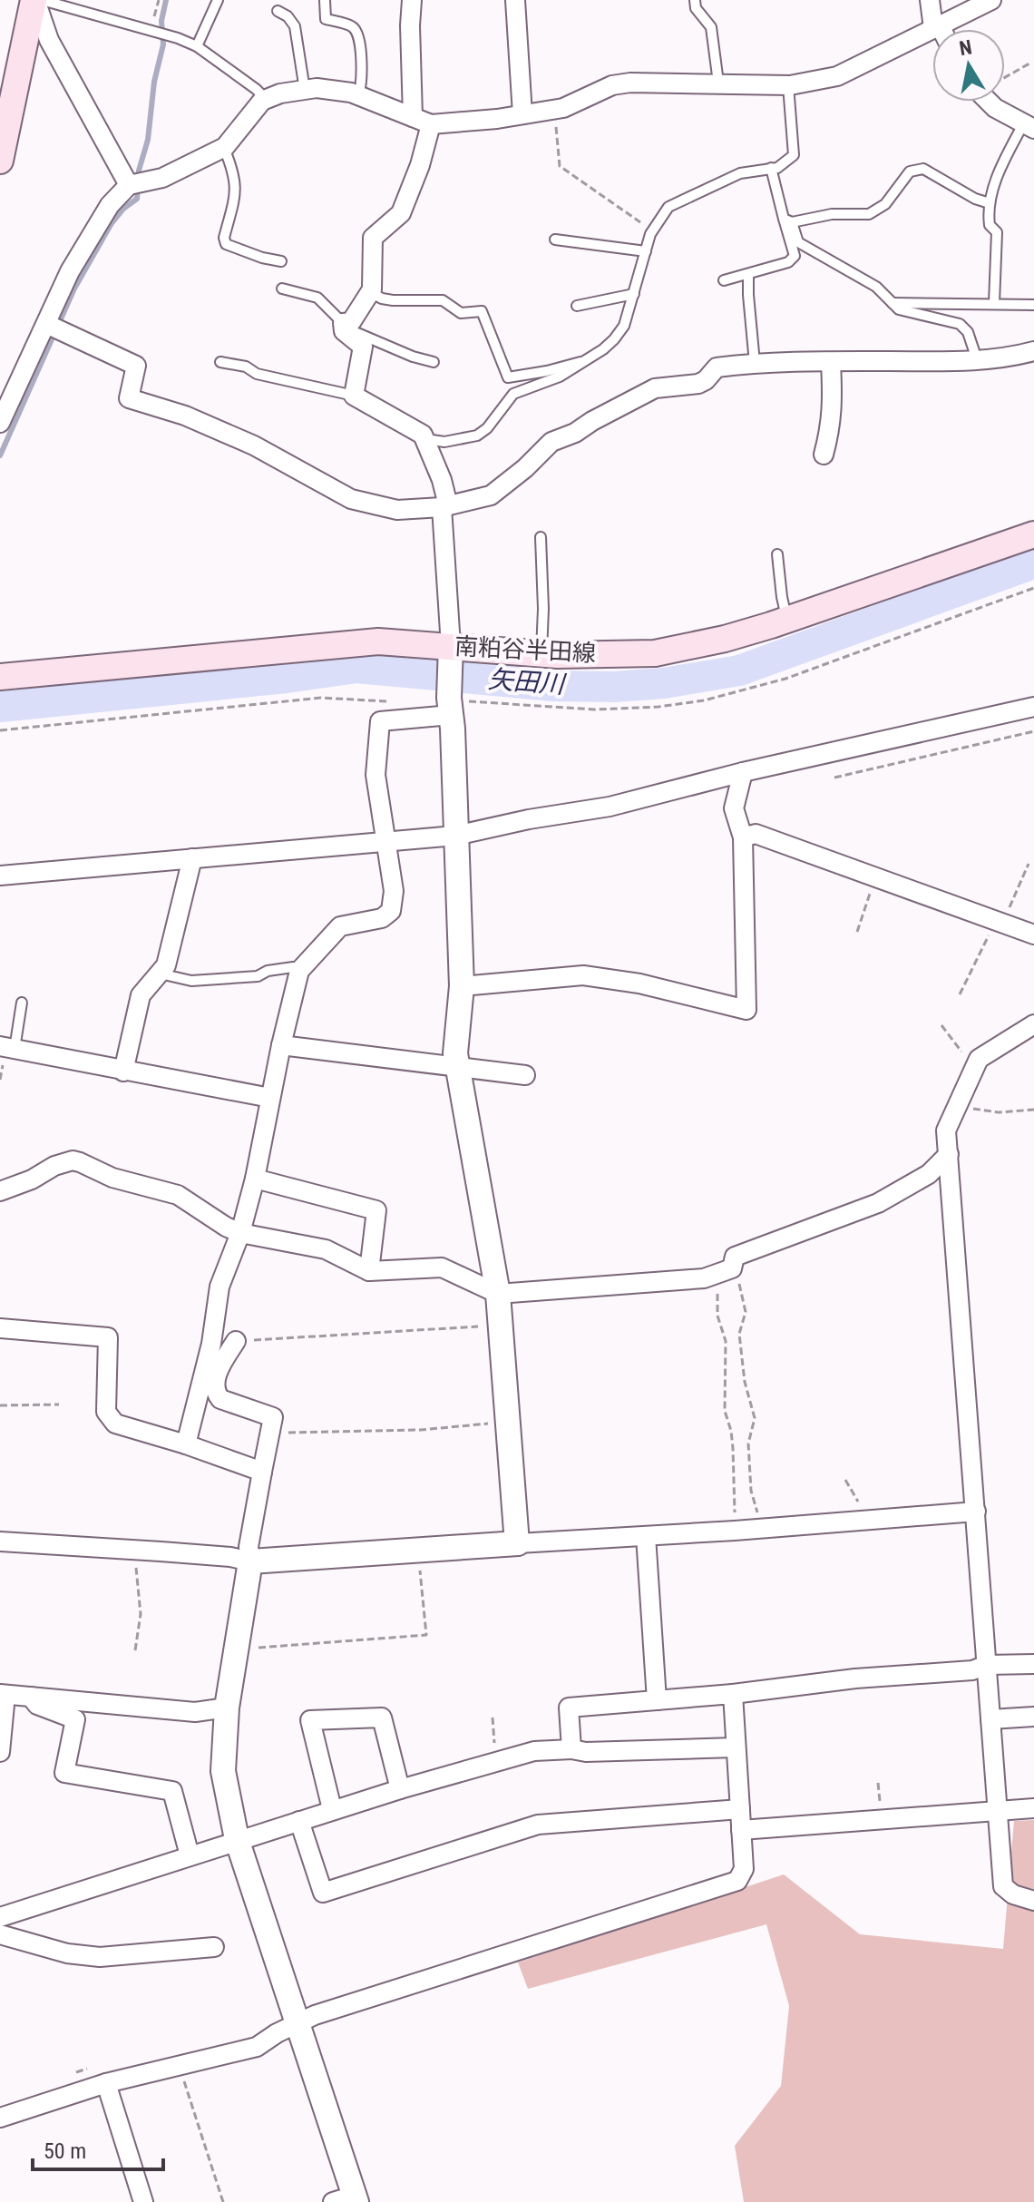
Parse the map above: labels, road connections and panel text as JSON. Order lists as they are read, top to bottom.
{
  "streets": {
    "main road": ["南粕谷半田線"]
  },
  "water": ["矢田川"],
  "scale_bar": "50 m",
  "north": "top"
}
